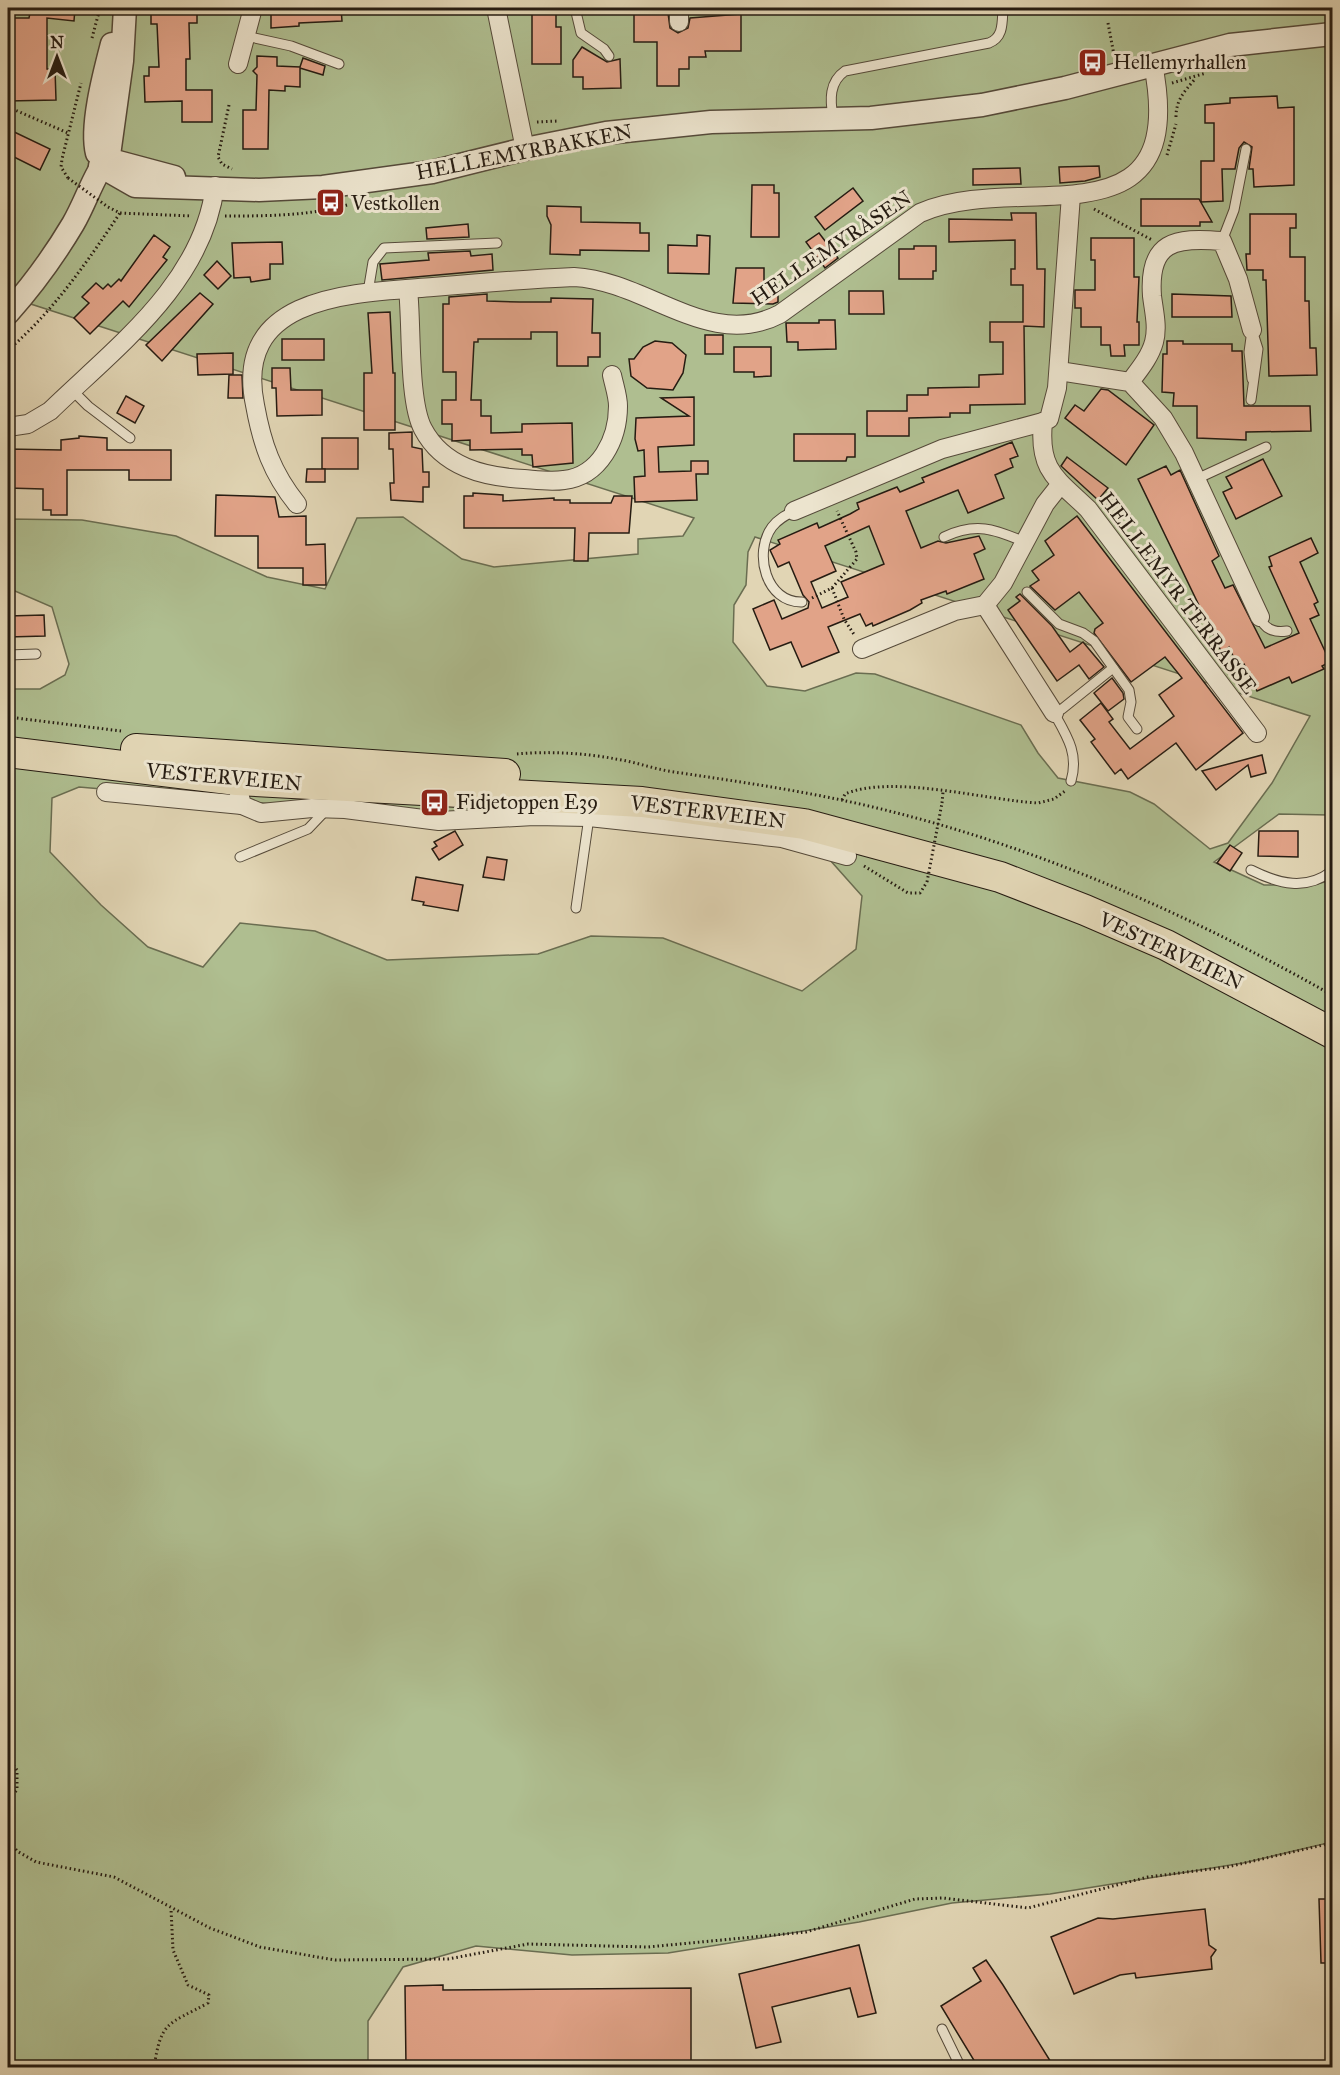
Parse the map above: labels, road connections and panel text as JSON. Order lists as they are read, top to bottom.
{
  "streets": {
    "highway": ["VESTERVEIEN"],
    "street": ["HELLEMYRBAKKEN", "HELLEMYRÅSEN", "HELLEMYR TERRASSE"]
  },
  "crossings": [
    ["HELLEMYRÅSEN", "HELLEMYR TERRASSE"]
  ],
  "places": {
    "bus stop": ["Hellemyrhallen", "Vestkollen", "Fidjetoppen E39"]
  },
  "north": "top"
}
